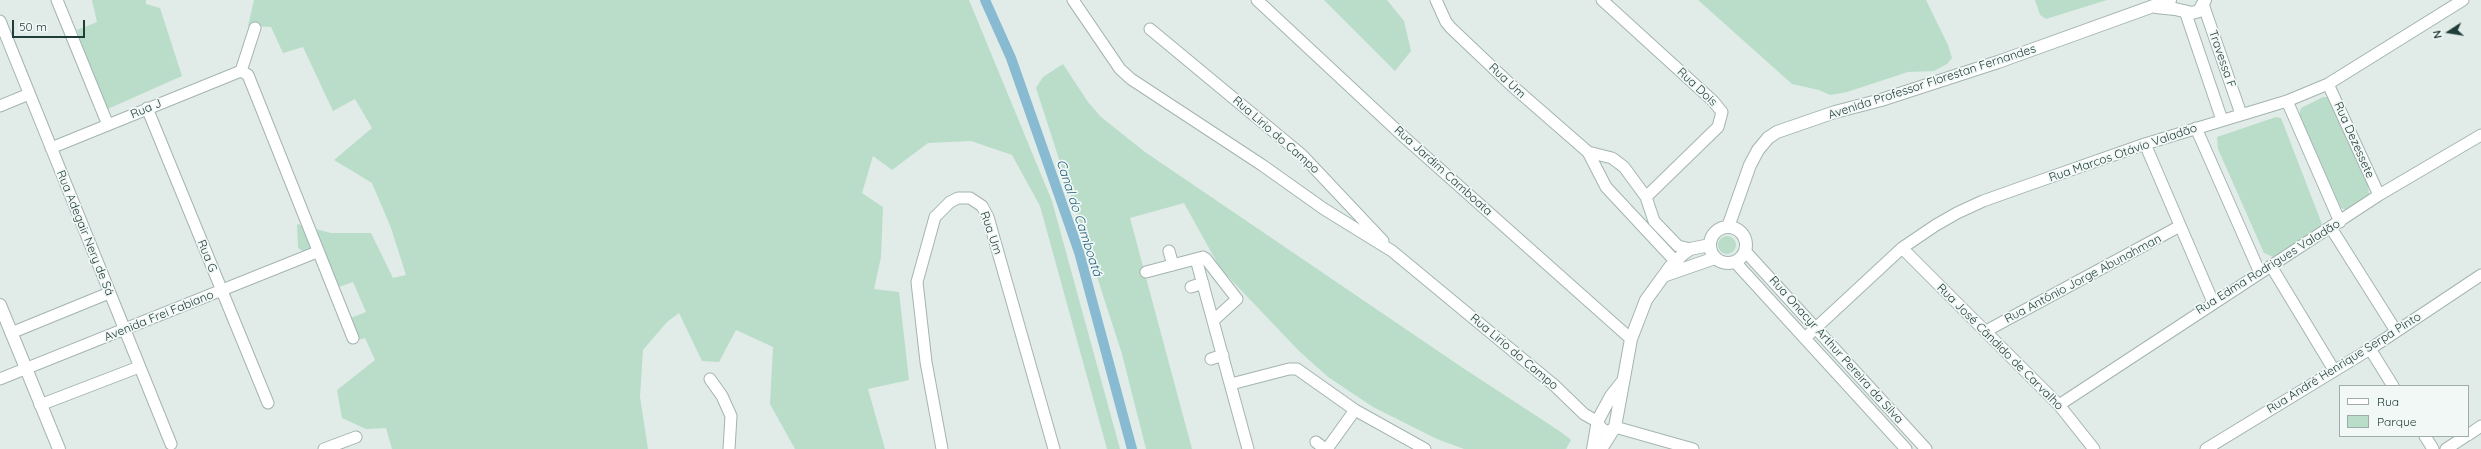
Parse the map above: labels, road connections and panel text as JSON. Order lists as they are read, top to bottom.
{
  "streets": {
    "street": [
      "Travessa F",
      "Rua Um",
      "Avenida Professor Florestan Fernandes",
      "Rua Dois",
      "Rua J",
      "Rua Lirio do Campo",
      "Rua Dezessete",
      "Rua Marcos Otávio Valadão",
      "Rua Jardim Camboata",
      "Rua Adegair Nery de Sá",
      "Rua G",
      "Rua Edma Rodrigues Valadão",
      "Rua Antônio Jorge Abunahman",
      "Avenida Frei Fabiano",
      "Rua José Cândido de Carvalho",
      "Rua Onacyr Arthur Pereira da Silva",
      "Rua André Henrique Serpa Pinto"
    ]
  },
  "crossings": [
    ["Travessa F", "Avenida Professor Florestan Fernandes"],
    ["Travessa F", "Rua Marcos Otávio Valadão"],
    ["Rua Um", "Rua Dois"],
    ["Avenida Professor Florestan Fernandes", "Rua Onacyr Arthur Pereira da Silva"],
    ["Rua J", "Rua Adegair Nery de Sá"],
    ["Rua J", "Rua G"],
    ["Rua Dezessete", "Rua Marcos Otávio Valadão"],
    ["Rua Dezessete", "Rua Edma Rodrigues Valadão"],
    ["Rua Marcos Otávio Valadão", "Rua José Cândido de Carvalho"],
    ["Rua Marcos Otávio Valadão", "Rua Onacyr Arthur Pereira da Silva"],
    ["Rua Adegair Nery de Sá", "Avenida Frei Fabiano"],
    ["Rua G", "Avenida Frei Fabiano"],
    ["Rua Edma Rodrigues Valadão", "Rua José Cândido de Carvalho"],
    ["Rua Antônio Jorge Abunahman", "Rua José Cândido de Carvalho"]
  ],
  "water": ["Canal do Camboatá"],
  "legend": ["Rua", "Parque"],
  "scale_bar": "50 m",
  "north": "left"
}
